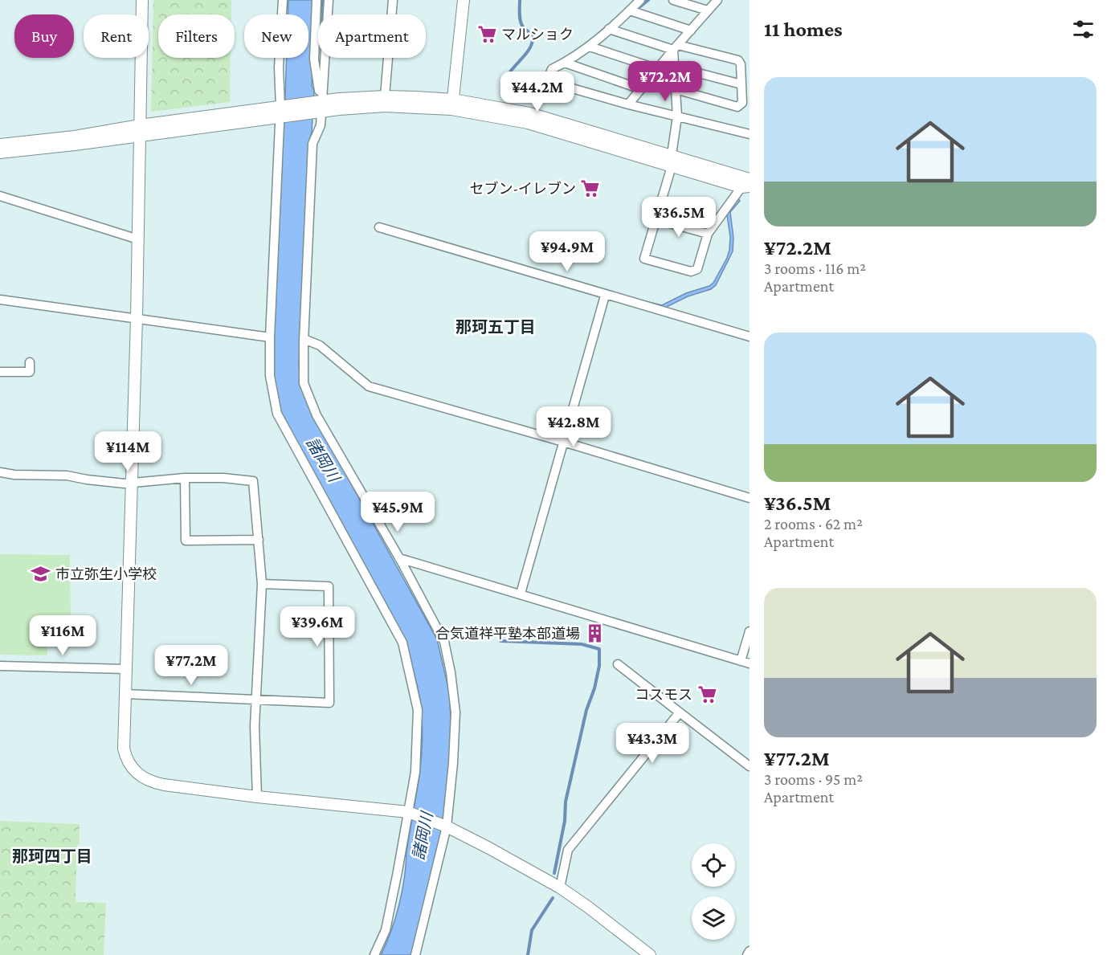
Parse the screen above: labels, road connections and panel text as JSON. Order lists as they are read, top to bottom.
{
  "districts": ["那珂五丁目", "那珂四丁目"],
  "water": ["諸岡川"],
  "places": {
    "supermarket": ["マルショク", "セブン-イレブン", "コスモス"],
    "school or university": ["市立弥生小学校"],
    "building": ["合気道祥平塾本部道場"]
  },
  "page": {
    "heading": "11 homes",
    "chip": [
      "Buy",
      "Rent",
      "Filters",
      "New",
      "Apartment"
    ],
    "list": [
      {
        "name": "¥72.2M",
        "note": "3 rooms · 116 m² · Apartment"
      },
      {
        "name": "¥36.5M",
        "note": "2 rooms · 62 m² · Apartment"
      },
      {
        "name": "¥77.2M",
        "note": "3 rooms · 95 m² · Apartment"
      }
    ],
    "price": [
      "¥72.2M",
      "¥44.2M",
      "¥36.5M",
      "¥94.9M",
      "¥42.8M",
      "¥114M",
      "¥45.9M",
      "¥39.6M",
      "¥116M",
      "¥77.2M",
      "¥43.3M"
    ]
  }
}
